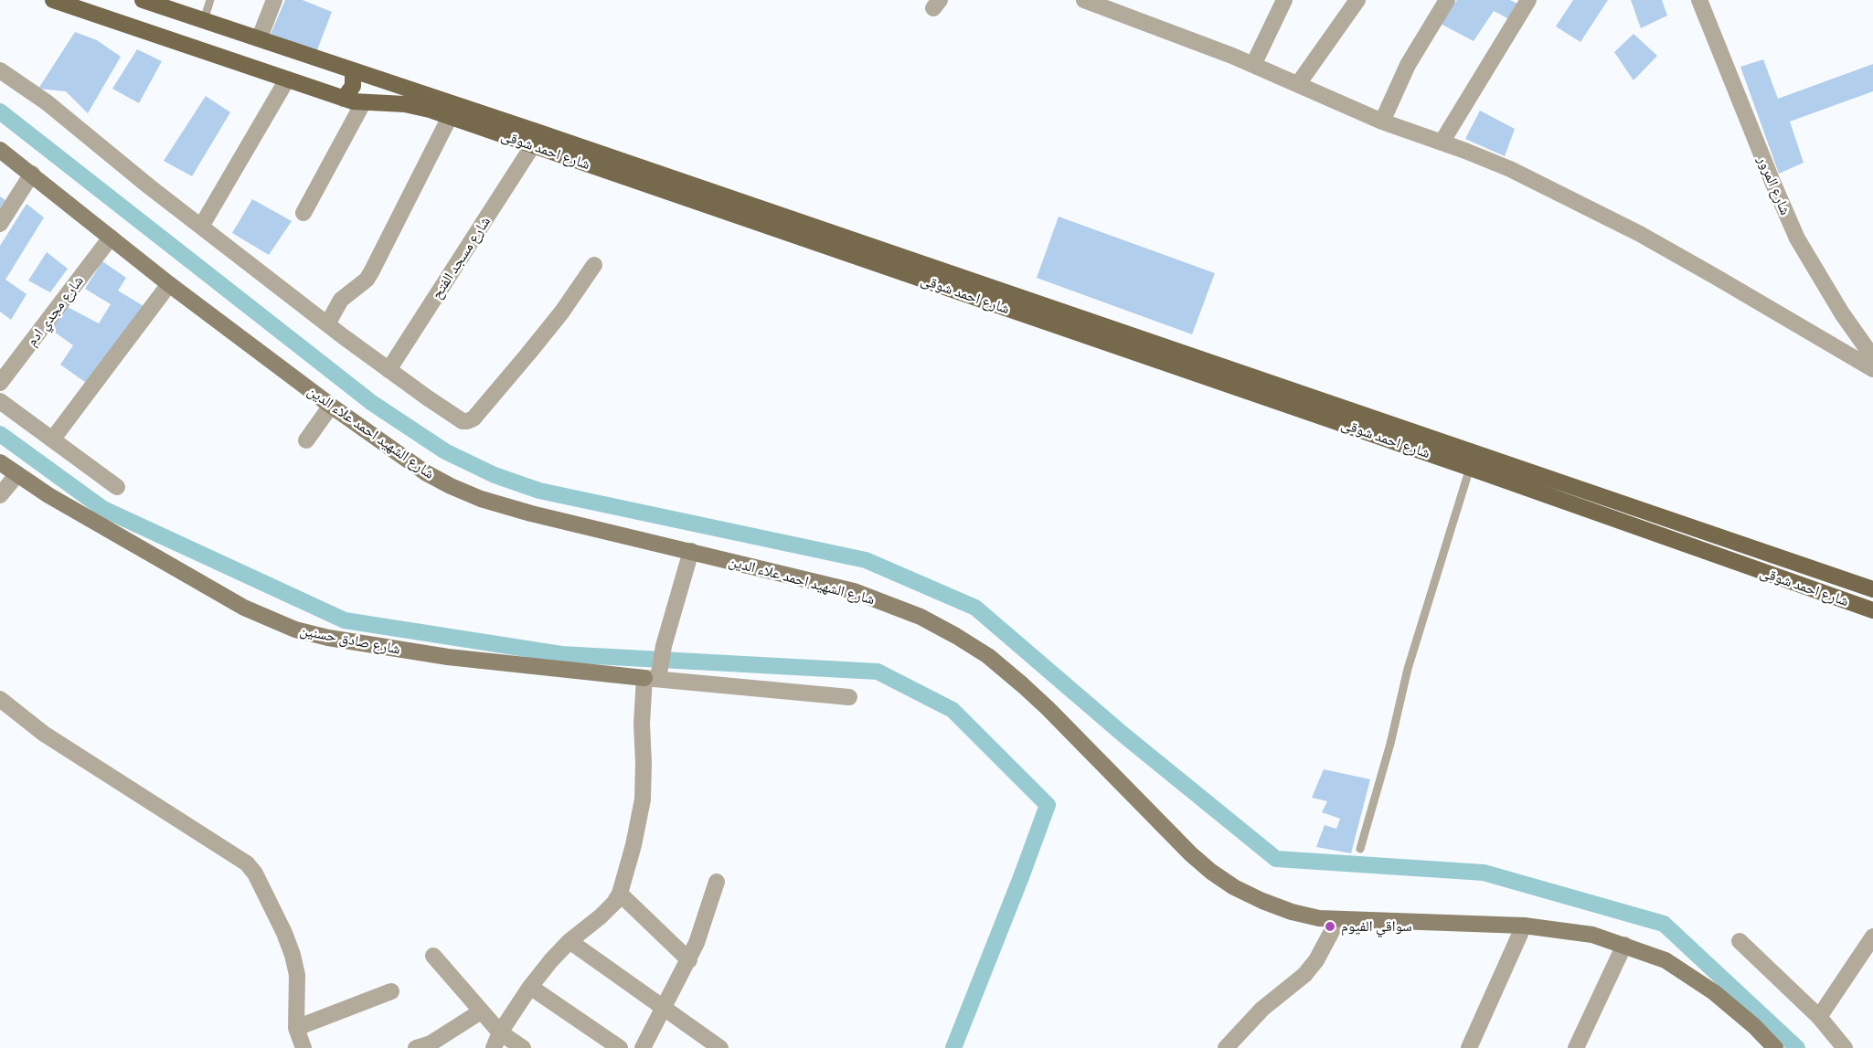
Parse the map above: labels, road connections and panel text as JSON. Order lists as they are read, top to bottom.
{
  "streets": {
    "main road": ["شارع احمد شوقى", "شارع الشهيد احمد علاء الدين", "شارع صادق حسنين"],
    "street": ["شارع المرور", "شارع مسجد الفتح", "شارع مجدي ادم"]
  },
  "crossings": [
    ["شارع احمد شوقى", "شارع مسجد الفتح"],
    ["شارع مجدي ادم", "شارع الشهيد احمد علاء الدين"]
  ],
  "places": ["سواقي الفيوم"]
}
